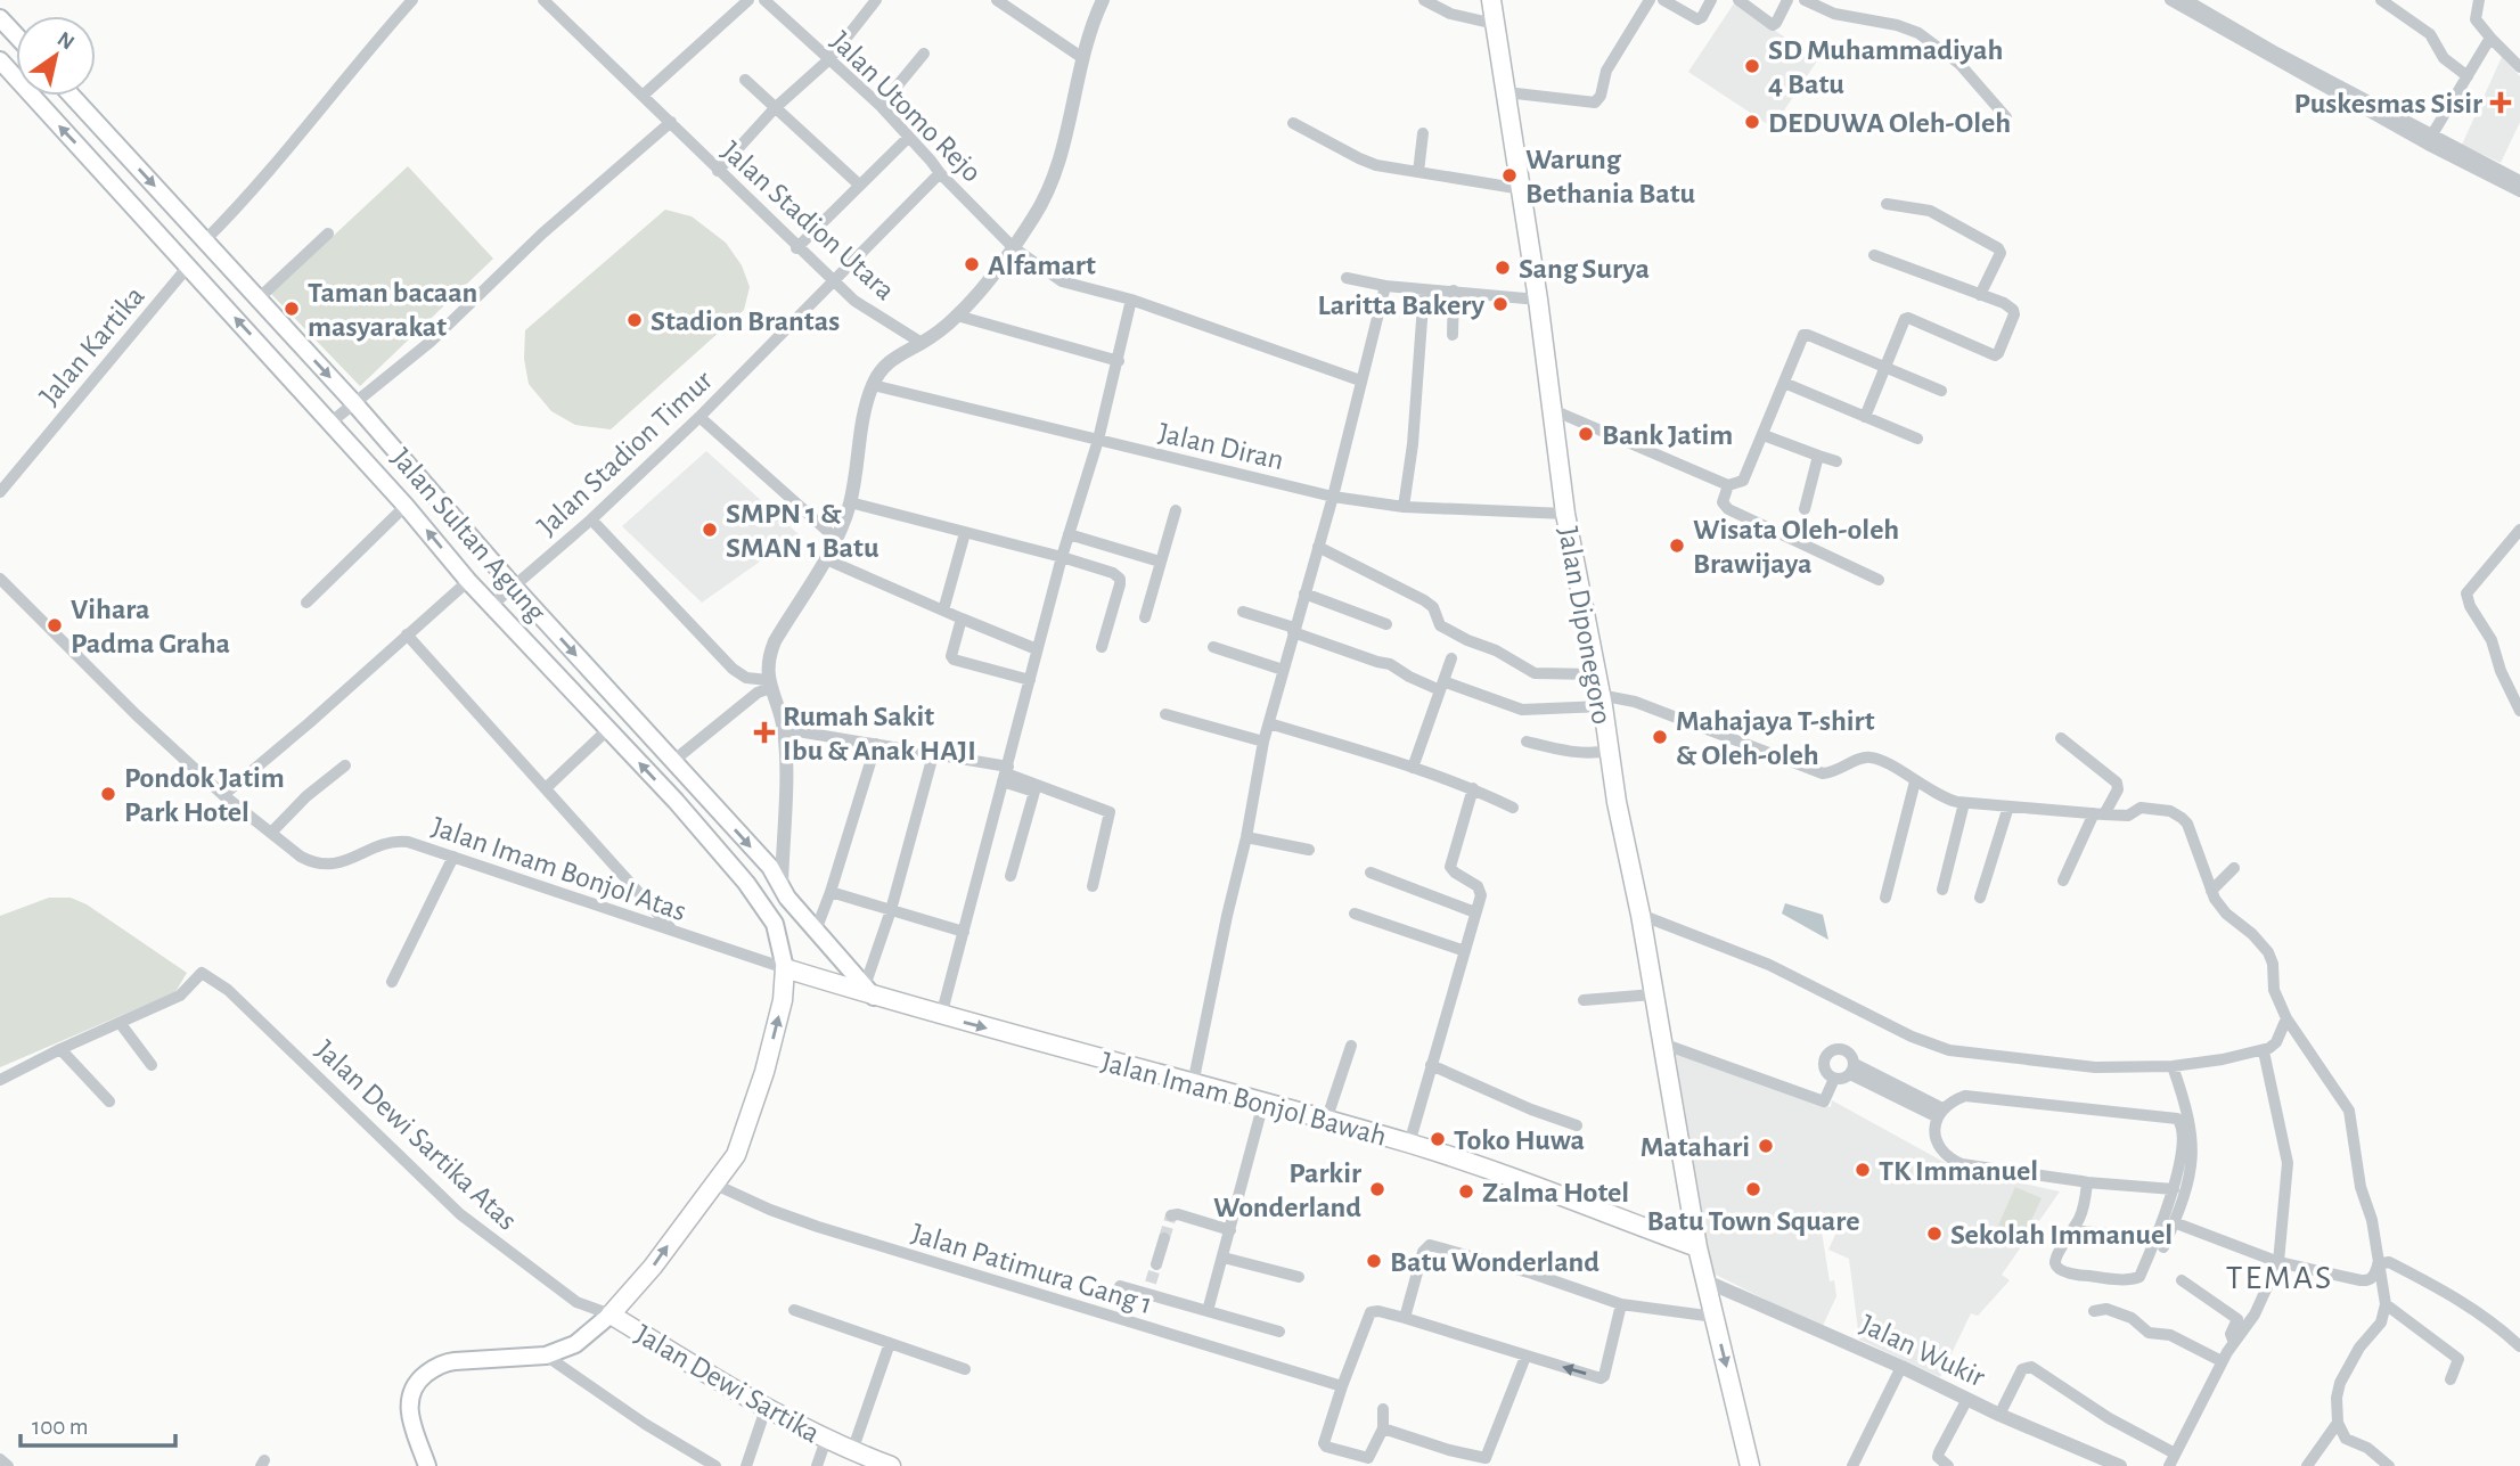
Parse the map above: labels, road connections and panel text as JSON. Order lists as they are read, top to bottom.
{
  "streets": {
    "main road": [
      "Jalan Sultan Agung",
      "Jalan Diponegoro",
      "Jalan Imam Bonjol Bawah",
      "Jalan Dewi Sartika"
    ],
    "street": [
      "Jalan Utomo Rejo",
      "Jalan Stadion Utara",
      "Jalan Kartika",
      "Jalan Diran",
      "Jalan Stadion Timur",
      "Jalan Imam Bonjol Atas",
      "Jalan Dewi Sartika Atas",
      "Jalan Patimura Gang 1",
      "Jalan Wukir"
    ]
  },
  "crossings": [
    ["Jalan Utomo Rejo", "Jalan Stadion Timur"],
    ["Jalan Stadion Utara", "Jalan Stadion Timur"],
    ["Jalan Kartika", "Jalan Sultan Agung"],
    ["Jalan Diran", "Jalan Diponegoro"],
    ["Jalan Stadion Timur", "Jalan Sultan Agung"],
    ["Jalan Sultan Agung", "Jalan Imam Bonjol Atas"],
    ["Jalan Sultan Agung", "Jalan Imam Bonjol Bawah"],
    ["Jalan Diponegoro", "Jalan Imam Bonjol Bawah"],
    ["Jalan Diponegoro", "Jalan Wukir"],
    ["Jalan Imam Bonjol Atas", "Jalan Imam Bonjol Bawah"],
    ["Jalan Dewi Sartika Atas", "Jalan Dewi Sartika"]
  ],
  "districts": ["TEMAS"],
  "places": {
    "other": [
      "SD Muhammadiyah 4 Batu",
      "DEDUWA Oleh-Oleh",
      "Warung Bethania Batu",
      "Alfamart",
      "Sang Surya",
      "Laritta Bakery",
      "Taman bacaan masyarakat",
      "Stadion Brantas",
      "Bank Jatim",
      "SMPN 1 & SMAN 1 Batu",
      "Wisata Oleh-oleh Brawijaya",
      "Vihara Padma Graha",
      "Mahajaya T-shirt & Oleh-oleh",
      "Pondok Jatim Park Hotel",
      "Toko Huwa",
      "Matahari",
      "TK Immanuel",
      "Parkir Wonderland",
      "Batu Town Square",
      "Zalma Hotel",
      "Sekolah Immanuel",
      "Batu Wonderland"
    ],
    "health": ["Puskesmas Sisir", "Rumah Sakit Ibu & Anak HAJI"]
  },
  "scale_bar": "100 m",
  "north": "top right"
}
